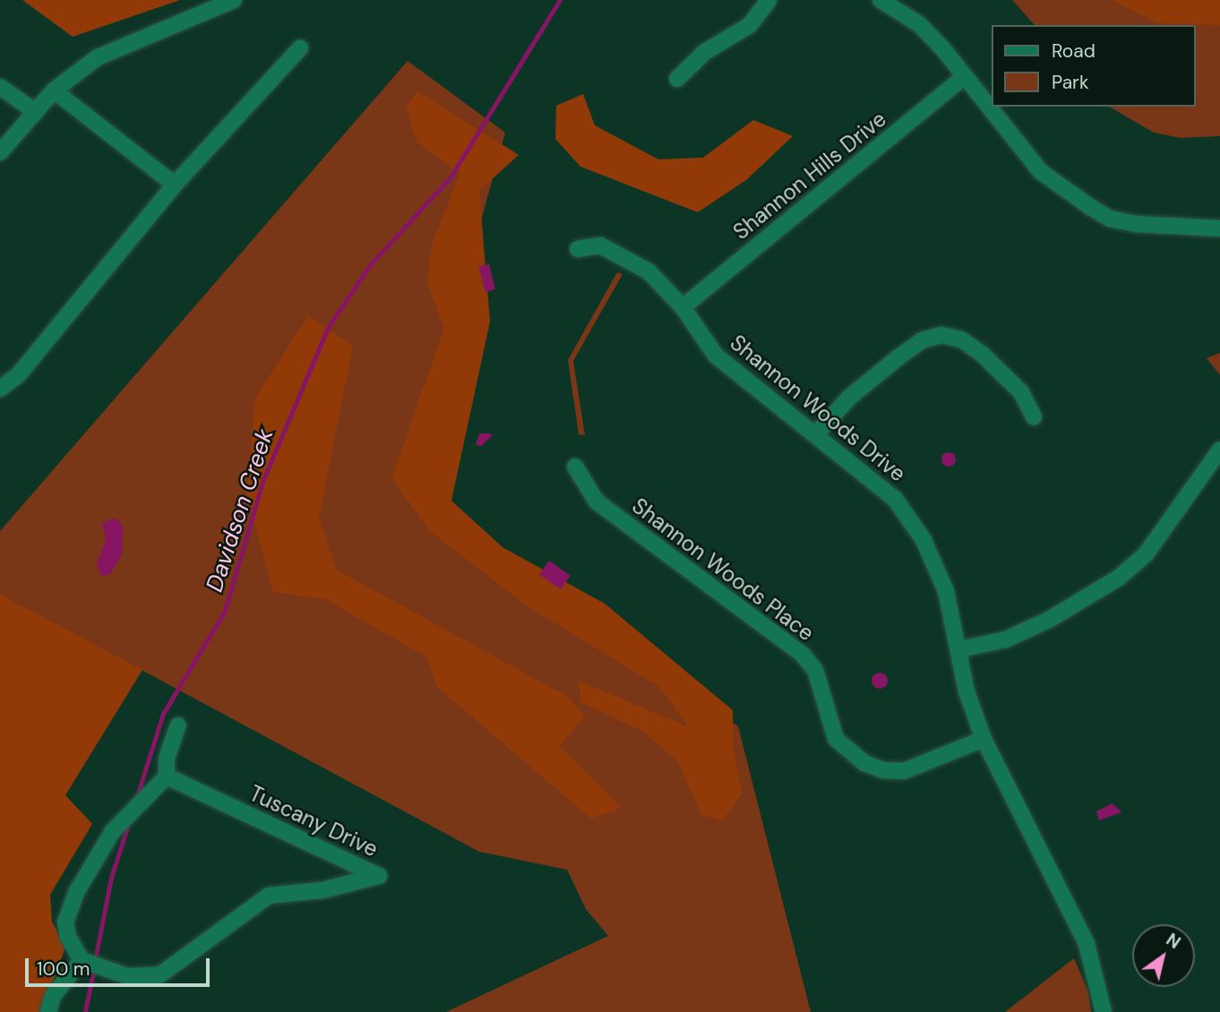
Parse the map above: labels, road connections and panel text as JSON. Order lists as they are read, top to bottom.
{
  "streets": {
    "street": [
      "Shannon Hills Drive",
      "Shannon Woods Drive",
      "Shannon Woods Place",
      "Tuscany Drive"
    ]
  },
  "crossings": [
    ["Shannon Hills Drive", "Shannon Woods Drive"],
    ["Shannon Woods Drive", "Shannon Woods Place"]
  ],
  "water": ["Davidson Creek"],
  "legend": ["Road", "Park"],
  "scale_bar": "100 m",
  "north": "top right"
}
